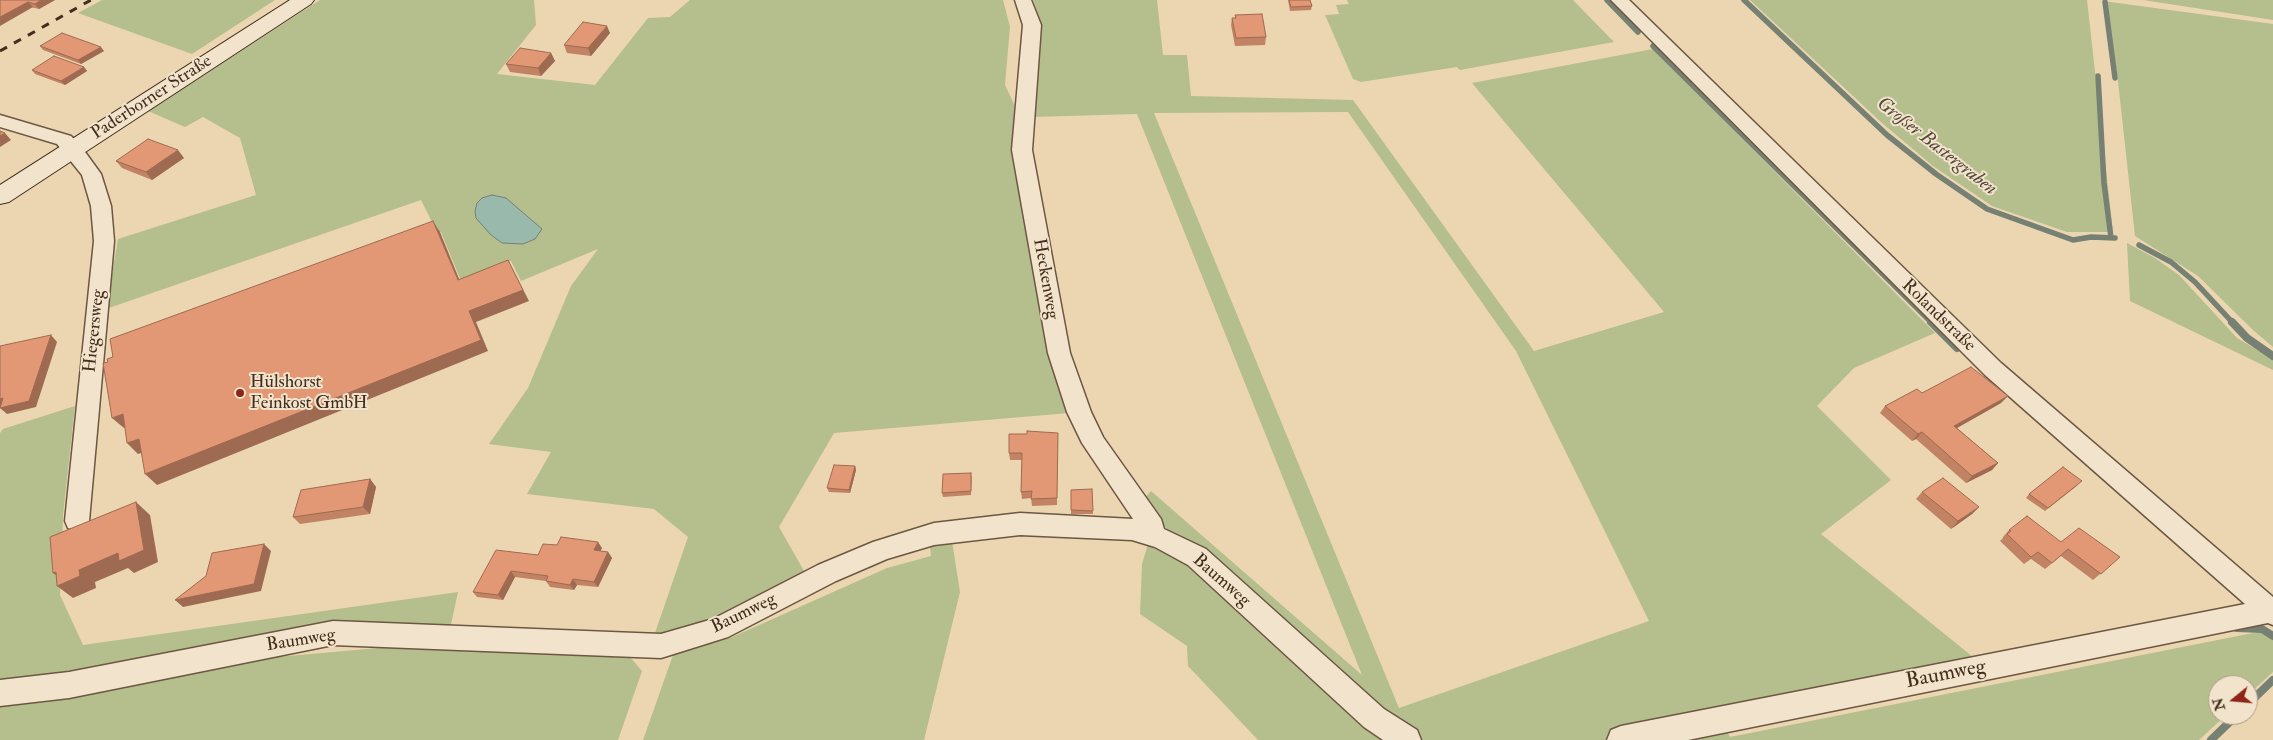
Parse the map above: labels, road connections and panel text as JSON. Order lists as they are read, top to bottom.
{
  "streets": {
    "main road": ["Paderborner Straße"],
    "street": [
      "Heckenweg",
      "Rolandstraße",
      "Hiegersweg",
      "Baumweg"
    ]
  },
  "crossings": [
    ["Paderborner Straße", "Hiegersweg"],
    ["Heckenweg", "Baumweg"],
    ["Rolandstraße", "Baumweg"]
  ],
  "water": ["Großer Bastergraben"],
  "places": ["Hülshorst Feinkost GmbH"],
  "north": "left"
}
